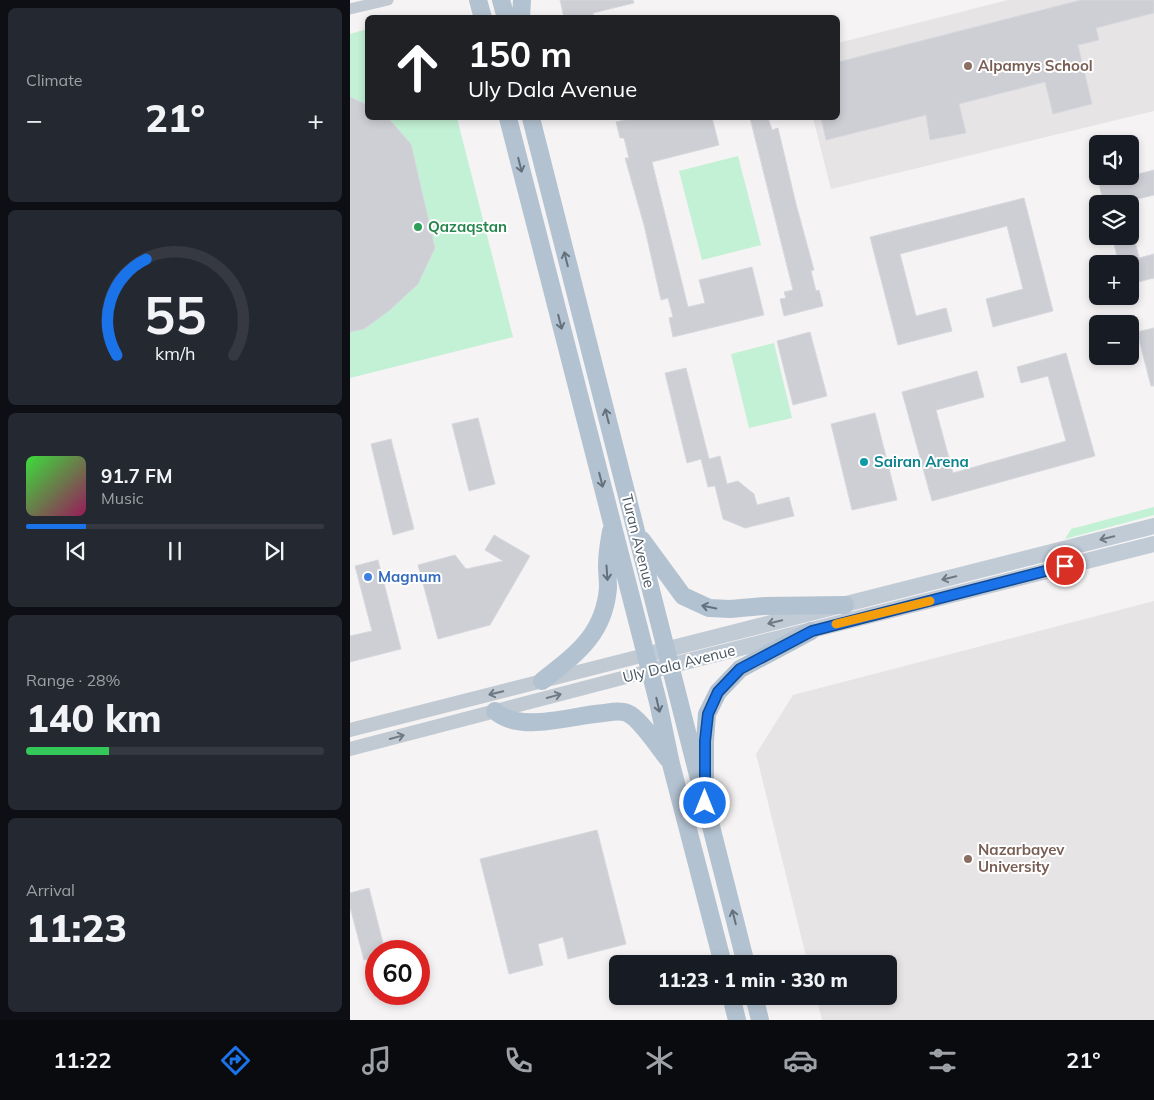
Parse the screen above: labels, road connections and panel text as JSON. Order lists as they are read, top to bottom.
{
  "streets": {
    "main road": ["Turan Avenue", "Uly Dala Avenue"]
  },
  "crossings": [
    ["Turan Avenue", "Uly Dala Avenue"]
  ],
  "places": [
    "Alpamys School",
    "Qazaqstan",
    "Sairan Arena",
    "Magnum",
    "Nazarbayev University"
  ],
  "page": {
    "tile": [
      "Climate",
      ["Range · 28%", "140 km"],
      ["Arrival", "11:23"]
    ],
    "turn": ["150 m", "Uly Dala Avenue"],
    "heat": ["−", "21°", "+"],
    "map_buttons": ["+", "−"],
    "song": ["91.7 FM", "Music"],
    "limit": "60",
    "trip": "11:23 · 1 min · 330 m",
    "tabs": ["11:22", "21°"],
    "gauge": ["55", "km/h"]
  }
}
